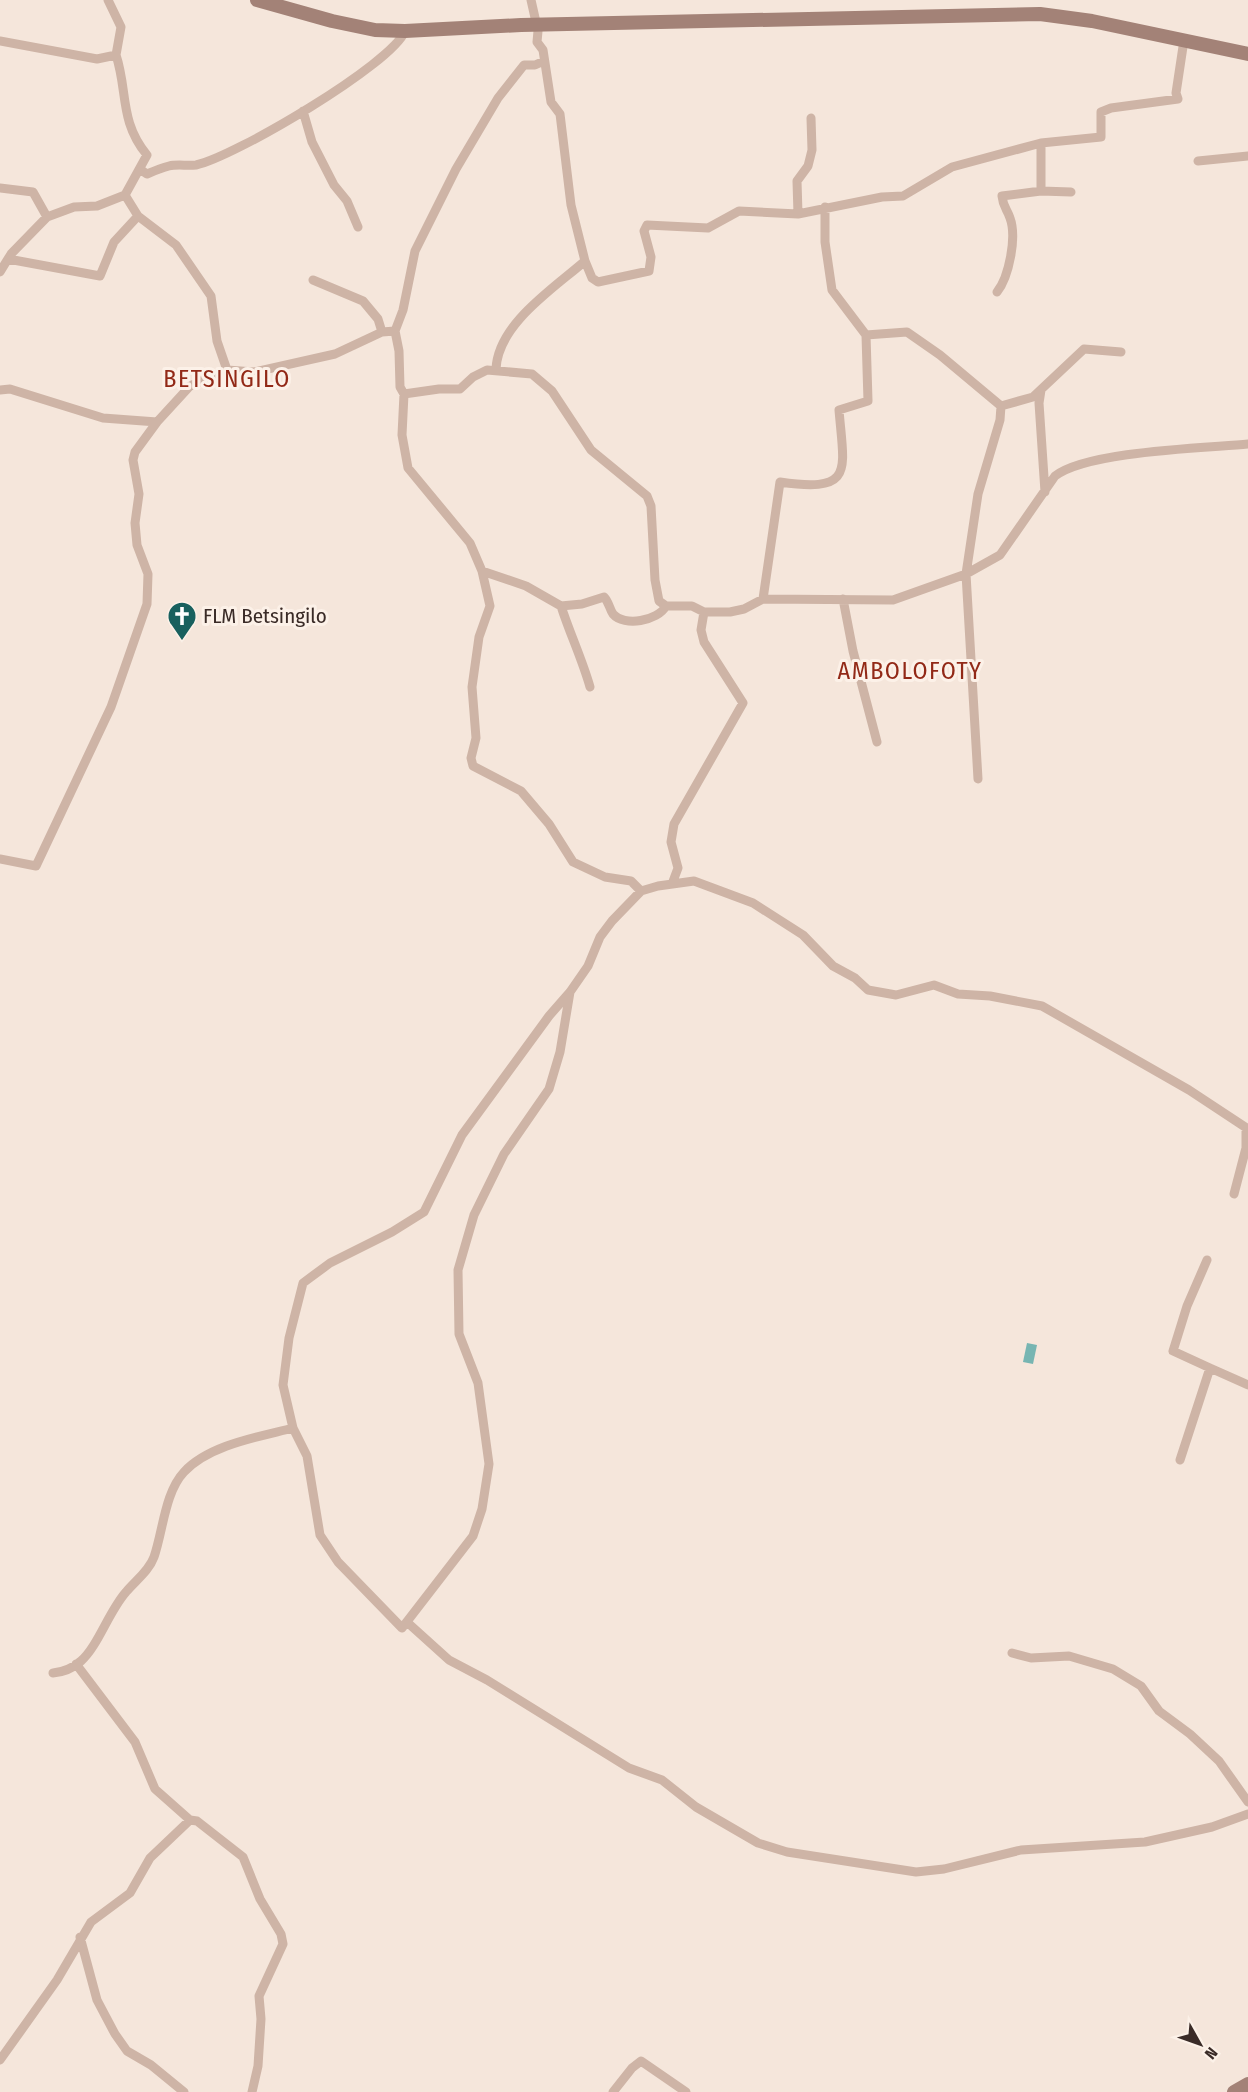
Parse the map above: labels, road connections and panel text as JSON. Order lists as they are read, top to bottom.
{
  "districts": ["BETSINGILO", "AMBOLOFOTY"],
  "places": {
    "church": ["FLM Betsingilo"]
  },
  "north": "bottom right"
}
